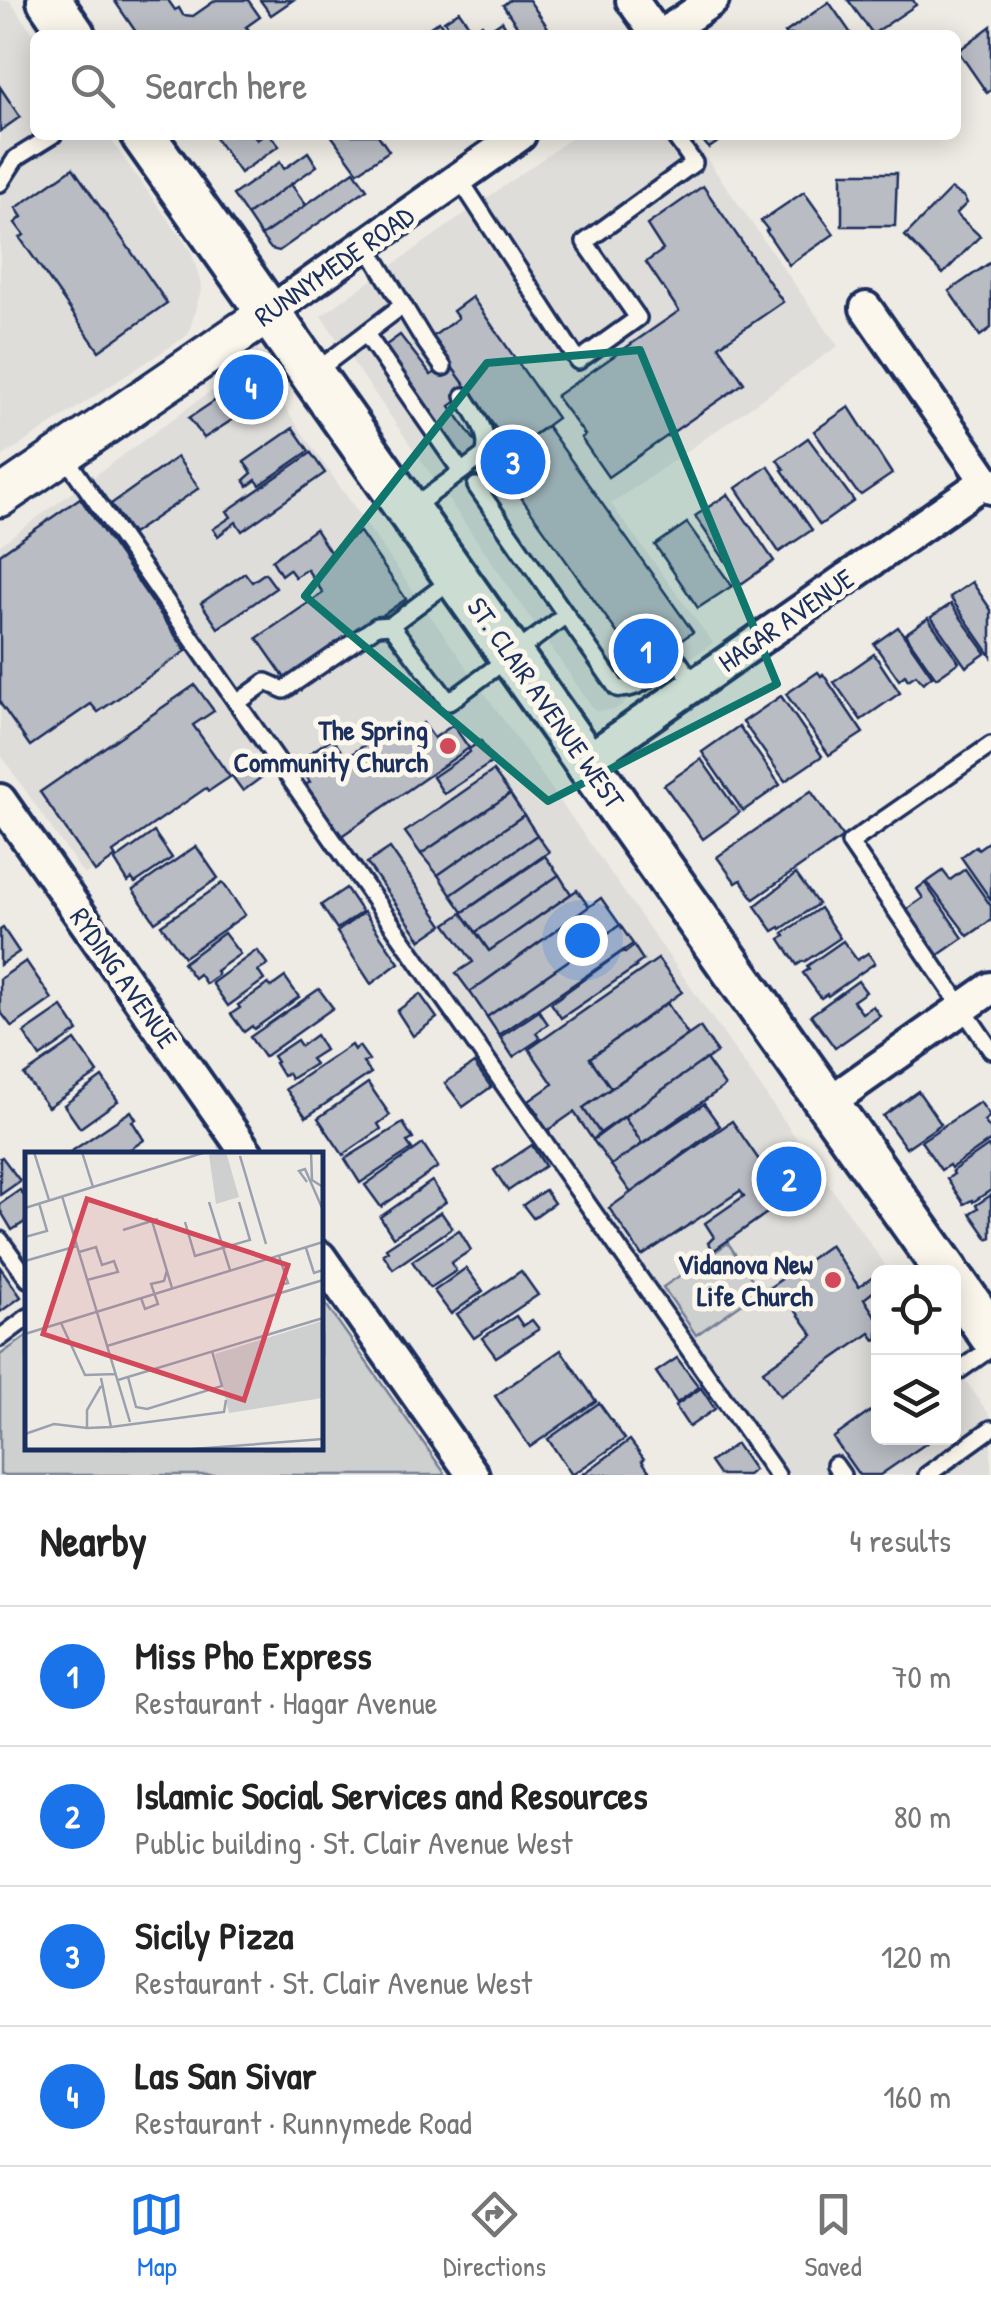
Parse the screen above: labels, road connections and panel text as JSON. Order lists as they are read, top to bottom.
{
  "streets": {
    "main road": ["ST. CLAIR AVENUE WEST"],
    "street": ["RUNNYMEDE ROAD", "HAGAR AVENUE", "RYDING AVENUE"]
  },
  "crossings": [
    ["RUNNYMEDE ROAD", "ST. CLAIR AVENUE WEST"],
    ["HAGAR AVENUE", "ST. CLAIR AVENUE WEST"]
  ],
  "places": ["The Spring Community Church", "Vidanova New Life Church"],
  "page": {
    "search": "Search here",
    "pins": [
      "4",
      "3",
      "1",
      "2"
    ],
    "heading": ["Nearby", "4 results"],
    "list": [
      {
        "mark": "1",
        "name": "Miss Pho Express",
        "note": "Restaurant · Hagar Avenue",
        "value": "70 m"
      },
      {
        "mark": "2",
        "name": "Islamic Social Services and Resources",
        "note": "Public building · St. Clair Avenue West",
        "value": "80 m"
      },
      {
        "mark": "3",
        "name": "Sicily Pizza",
        "note": "Restaurant · St. Clair Avenue West",
        "value": "120 m"
      },
      {
        "mark": "4",
        "name": "Las San Sivar",
        "note": "Restaurant · Runnymede Road",
        "value": "160 m"
      }
    ],
    "nav": ["Map", "Directions", "Saved"]
  }
}
